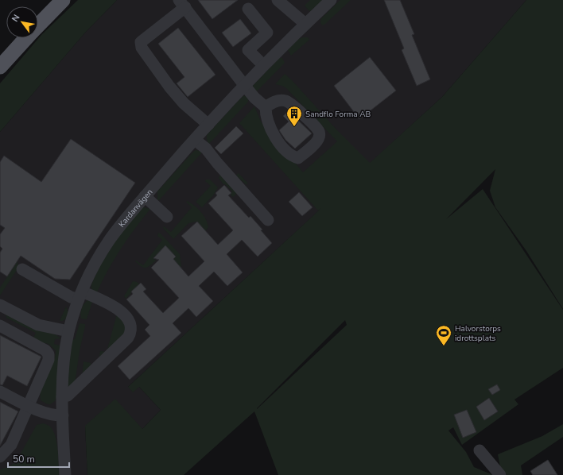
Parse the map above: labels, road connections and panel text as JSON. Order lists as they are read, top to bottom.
{
  "streets": {
    "street": ["Kardanvägen"]
  },
  "places": {
    "building": ["Sandflo Forma AB"],
    "sports": ["Halvorstorps idrottsplats"]
  },
  "scale_bar": "50 m",
  "north": "top left"
}
